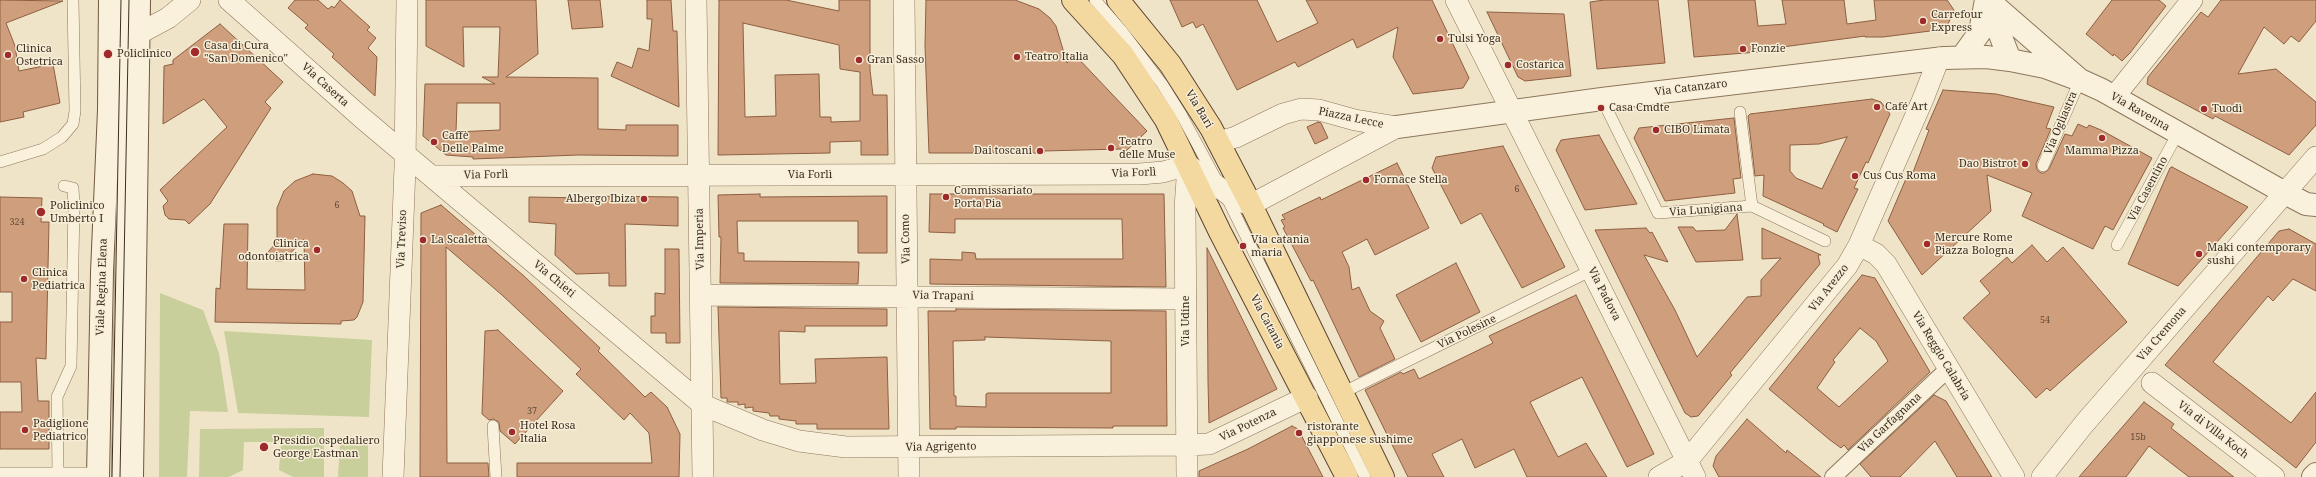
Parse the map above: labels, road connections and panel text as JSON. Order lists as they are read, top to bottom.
{
  "streets": {
    "main road": ["Via Bari", "Via Catania"],
    "street": [
      "Via Caserta",
      "Via Catanzaro",
      "Via Ravenna",
      "Piazza Lecce",
      "Via Forlì",
      "Via Treviso",
      "Via Imperia",
      "Via Como",
      "Via Chieti",
      "Viale Regina Elena",
      "Via Arezzo",
      "Via Padova",
      "Via Trapani",
      "Via Udine",
      "Via Cremona",
      "Via Reggio Calabria",
      "Via Garfagnana",
      "Via Potenza",
      "Via di Villa Koch",
      "Via Agrigento"
    ],
    "lane": [
      "Via Ogliastra",
      "Via Casentino",
      "Via Lunigiana",
      "Via Polesine"
    ]
  },
  "crossings": [
    ["Via Caserta", "Via Treviso"],
    ["Via Caserta", "Via Chieti"],
    ["Via Catanzaro", "Via Ravenna"],
    ["Via Catanzaro", "Piazza Lecce"],
    ["Via Catanzaro", "Via Ogliastra"],
    ["Via Catanzaro", "Via Lunigiana"],
    ["Via Catanzaro", "Via Arezzo"],
    ["Via Catanzaro", "Via Padova"],
    ["Via Bari", "Piazza Lecce"],
    ["Via Bari", "Via Forlì"],
    ["Via Bari", "Via Udine"],
    ["Via Bari", "Via Catania"],
    ["Via Ravenna", "Via Ogliastra"],
    ["Via Ravenna", "Via Casentino"],
    ["Via Ravenna", "Via Cremona"],
    ["Via Forlì", "Via Imperia"],
    ["Via Forlì", "Via Como"],
    ["Via Forlì", "Via Chieti"],
    ["Via Forlì", "Via Udine"],
    ["Via Forlì", "Via Catania"],
    ["Via Treviso", "Via Chieti"],
    ["Via Imperia", "Via Chieti"],
    ["Via Imperia", "Via Trapani"],
    ["Via Imperia", "Via Agrigento"],
    ["Via Como", "Via Trapani"],
    ["Via Como", "Via Agrigento"],
    ["Via Chieti", "Via Agrigento"],
    ["Via Arezzo", "Via Padova"],
    ["Via Arezzo", "Via Reggio Calabria"],
    ["Via Padova", "Via Polesine"],
    ["Via Trapani", "Via Udine"],
    ["Via Udine", "Via Catania"],
    ["Via Udine", "Via Potenza"],
    ["Via Udine", "Via Agrigento"],
    ["Via Catania", "Via Potenza"],
    ["Via Reggio Calabria", "Via Garfagnana"],
    ["Via Potenza", "Via Agrigento"]
  ],
  "places": [
    "Carrefour Express",
    "Tulsi Yoga",
    "Fonzie",
    "Casa di Cura \"San Domenico\"",
    "Policlinico",
    "Clinica Ostetrica",
    "Teatro Italia",
    "Gran Sasso",
    "Costarica",
    "Café Art",
    "Casa Cmdte",
    "Tuodì",
    "CIBO Limata",
    "Mamma Pizza",
    "Caffè Delle Palme",
    "Teatro delle Muse",
    "Dai toscani",
    "Dao Bistrot",
    "Cus Cus Roma",
    "Fornace Stella",
    "Commissariato Porta Pia",
    "Albergo Ibiza",
    "Policlinico Umberto I",
    "La Scaletta",
    "Mercure Rome Piazza Bologna",
    "Via catania maria",
    "Clinica odontoiatrica",
    "Maki contemporary sushi",
    "Clinica Pediatrica",
    "Padiglione Pediatrico",
    "Hotel Rosa Italia",
    "ristorante giapponese sushime",
    "Presidio ospedaliero George Eastman"
  ],
  "house_numbers": [
    "6",
    "6",
    "324",
    "54",
    "37",
    "15b"
  ]
}
